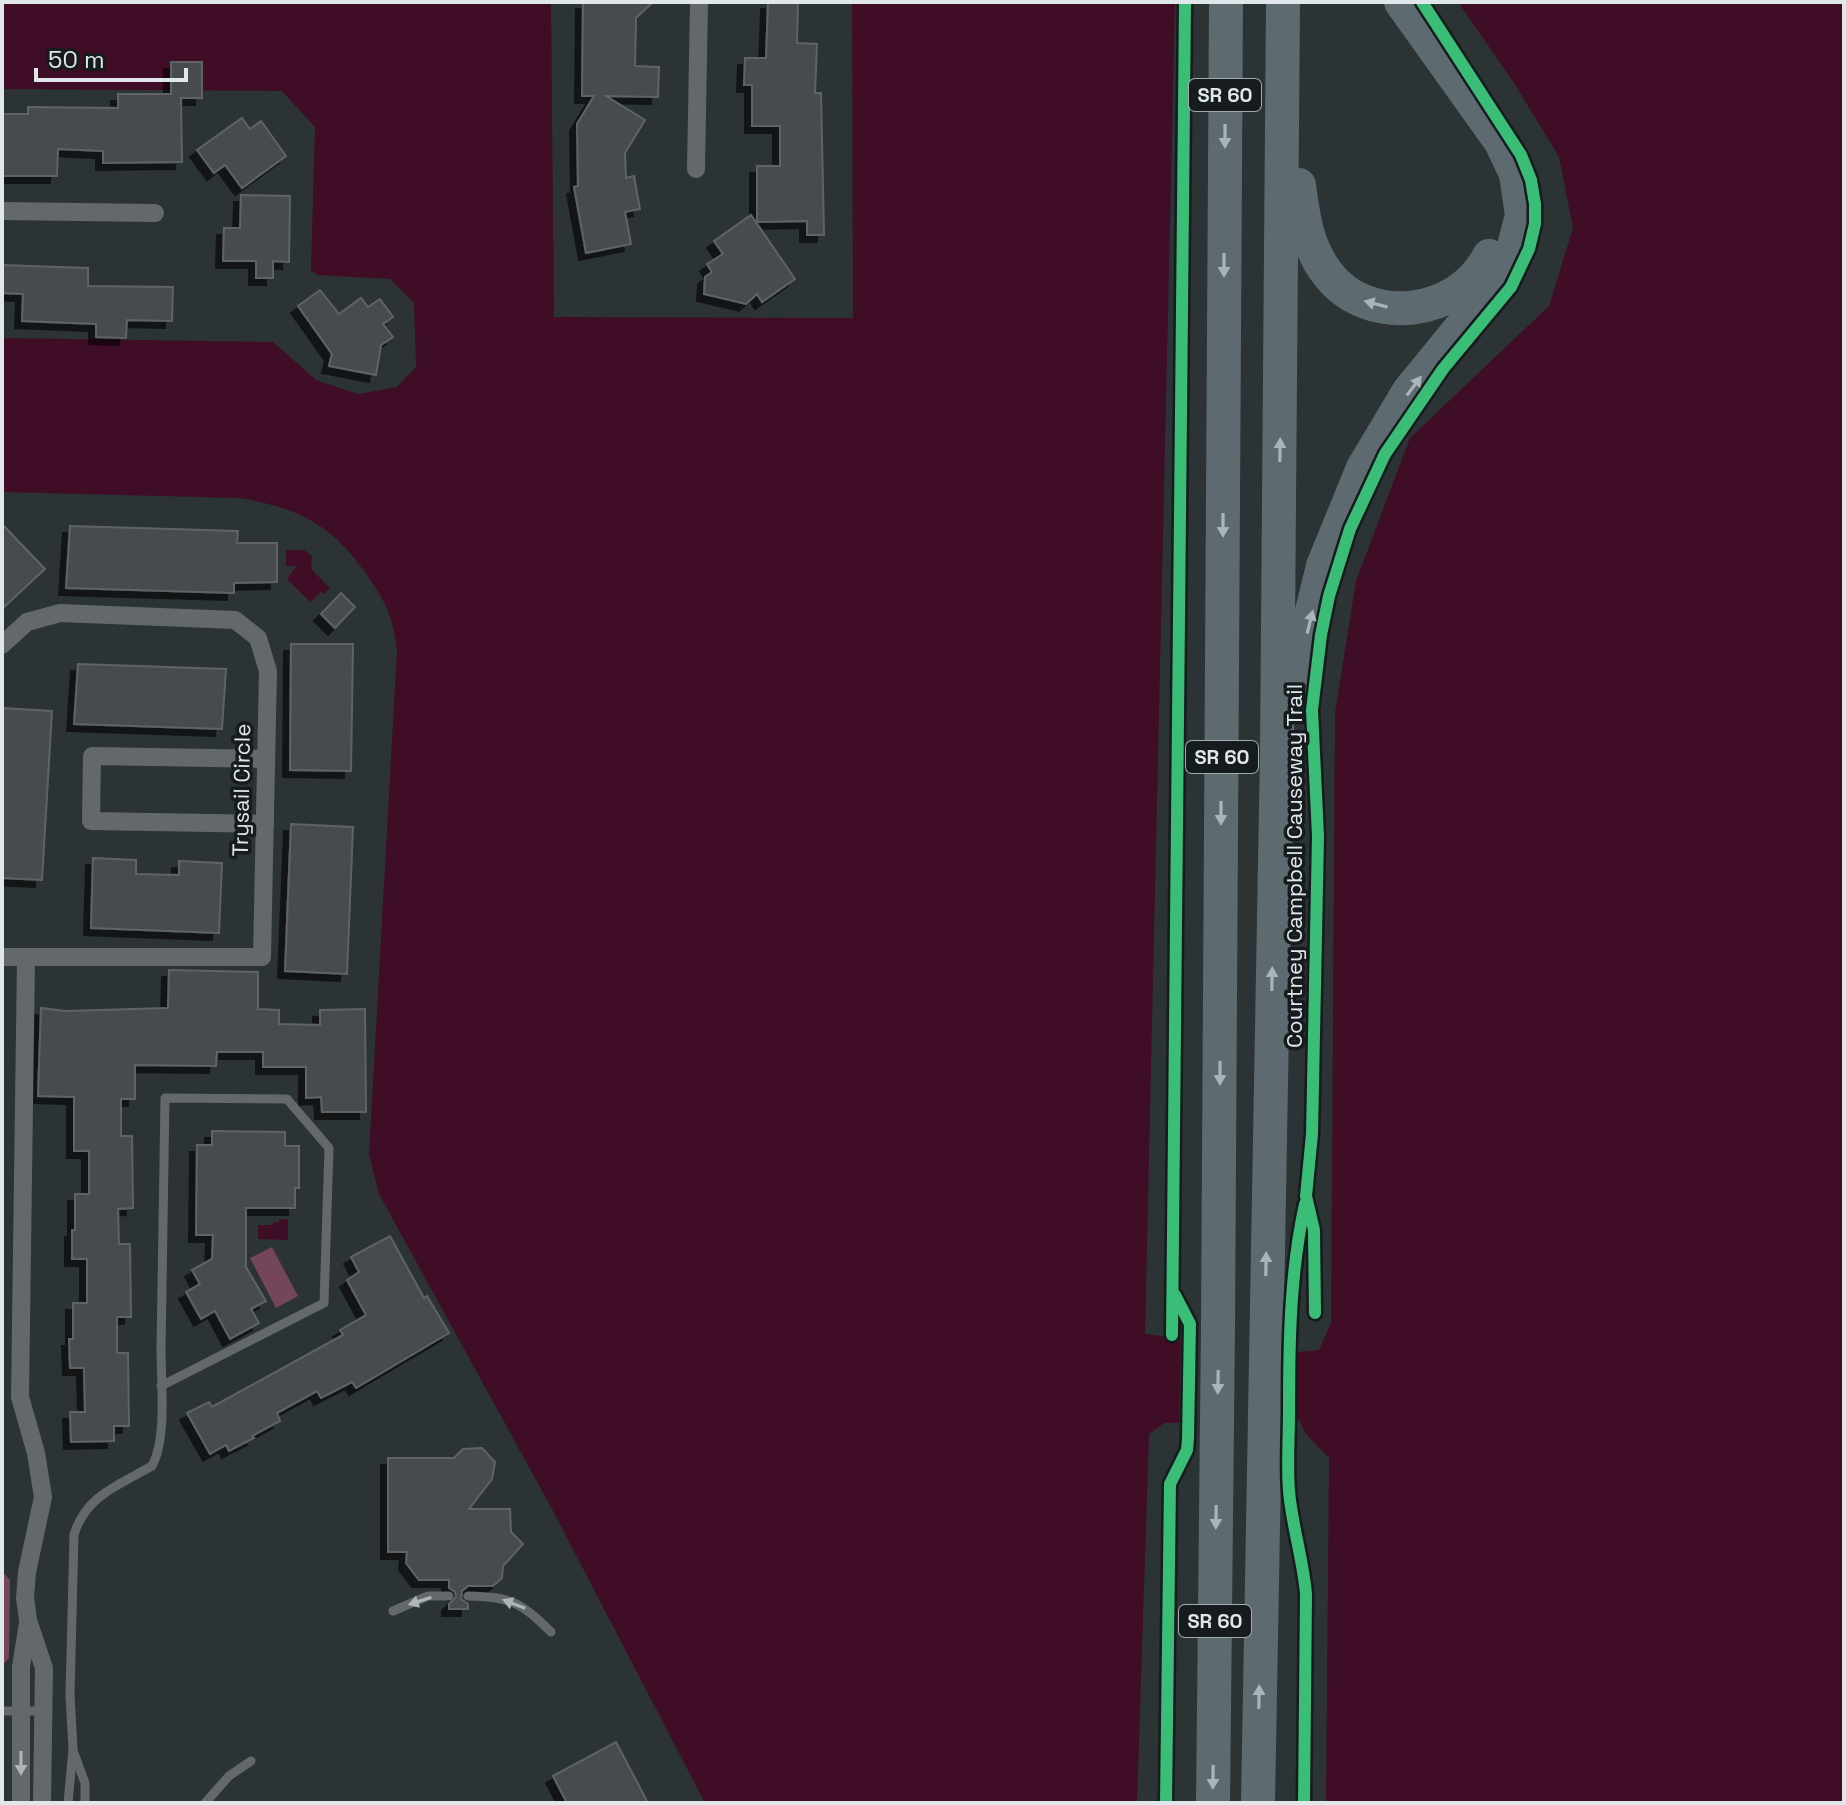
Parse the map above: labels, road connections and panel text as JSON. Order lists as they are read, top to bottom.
{
  "streets": {
    "highway": ["SR 60"],
    "street": ["Trysail Circle"],
    "cycle path": ["Courtney Campbell Causeway Trail"]
  },
  "scale_bar": "50 m"
}
